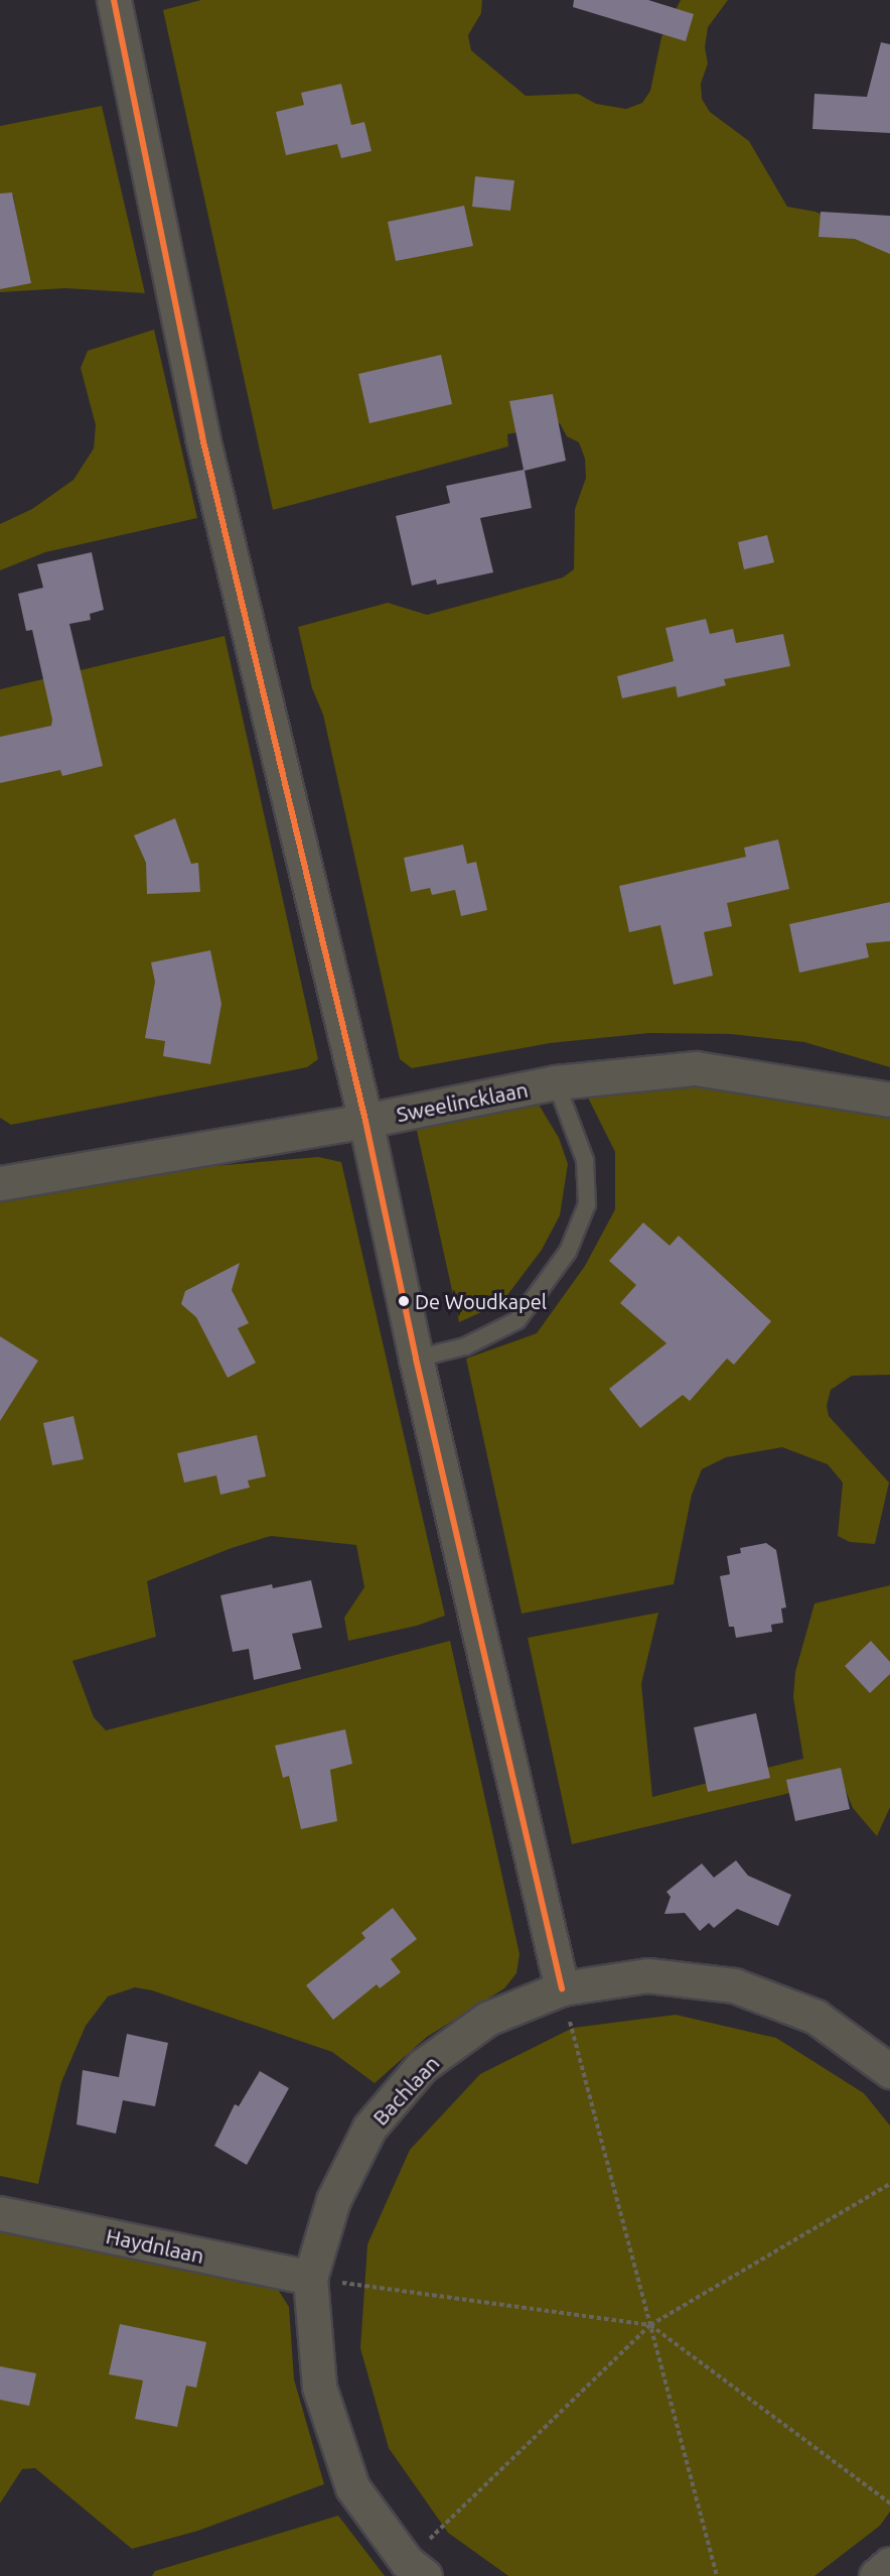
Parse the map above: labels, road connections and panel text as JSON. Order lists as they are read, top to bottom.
{
  "streets": {
    "street": ["Sweelincklaan", "Bachlaan", "Haydnlaan"]
  },
  "crossings": [
    ["Bachlaan", "Haydnlaan"]
  ],
  "places": ["De Woudkapel"]
}
